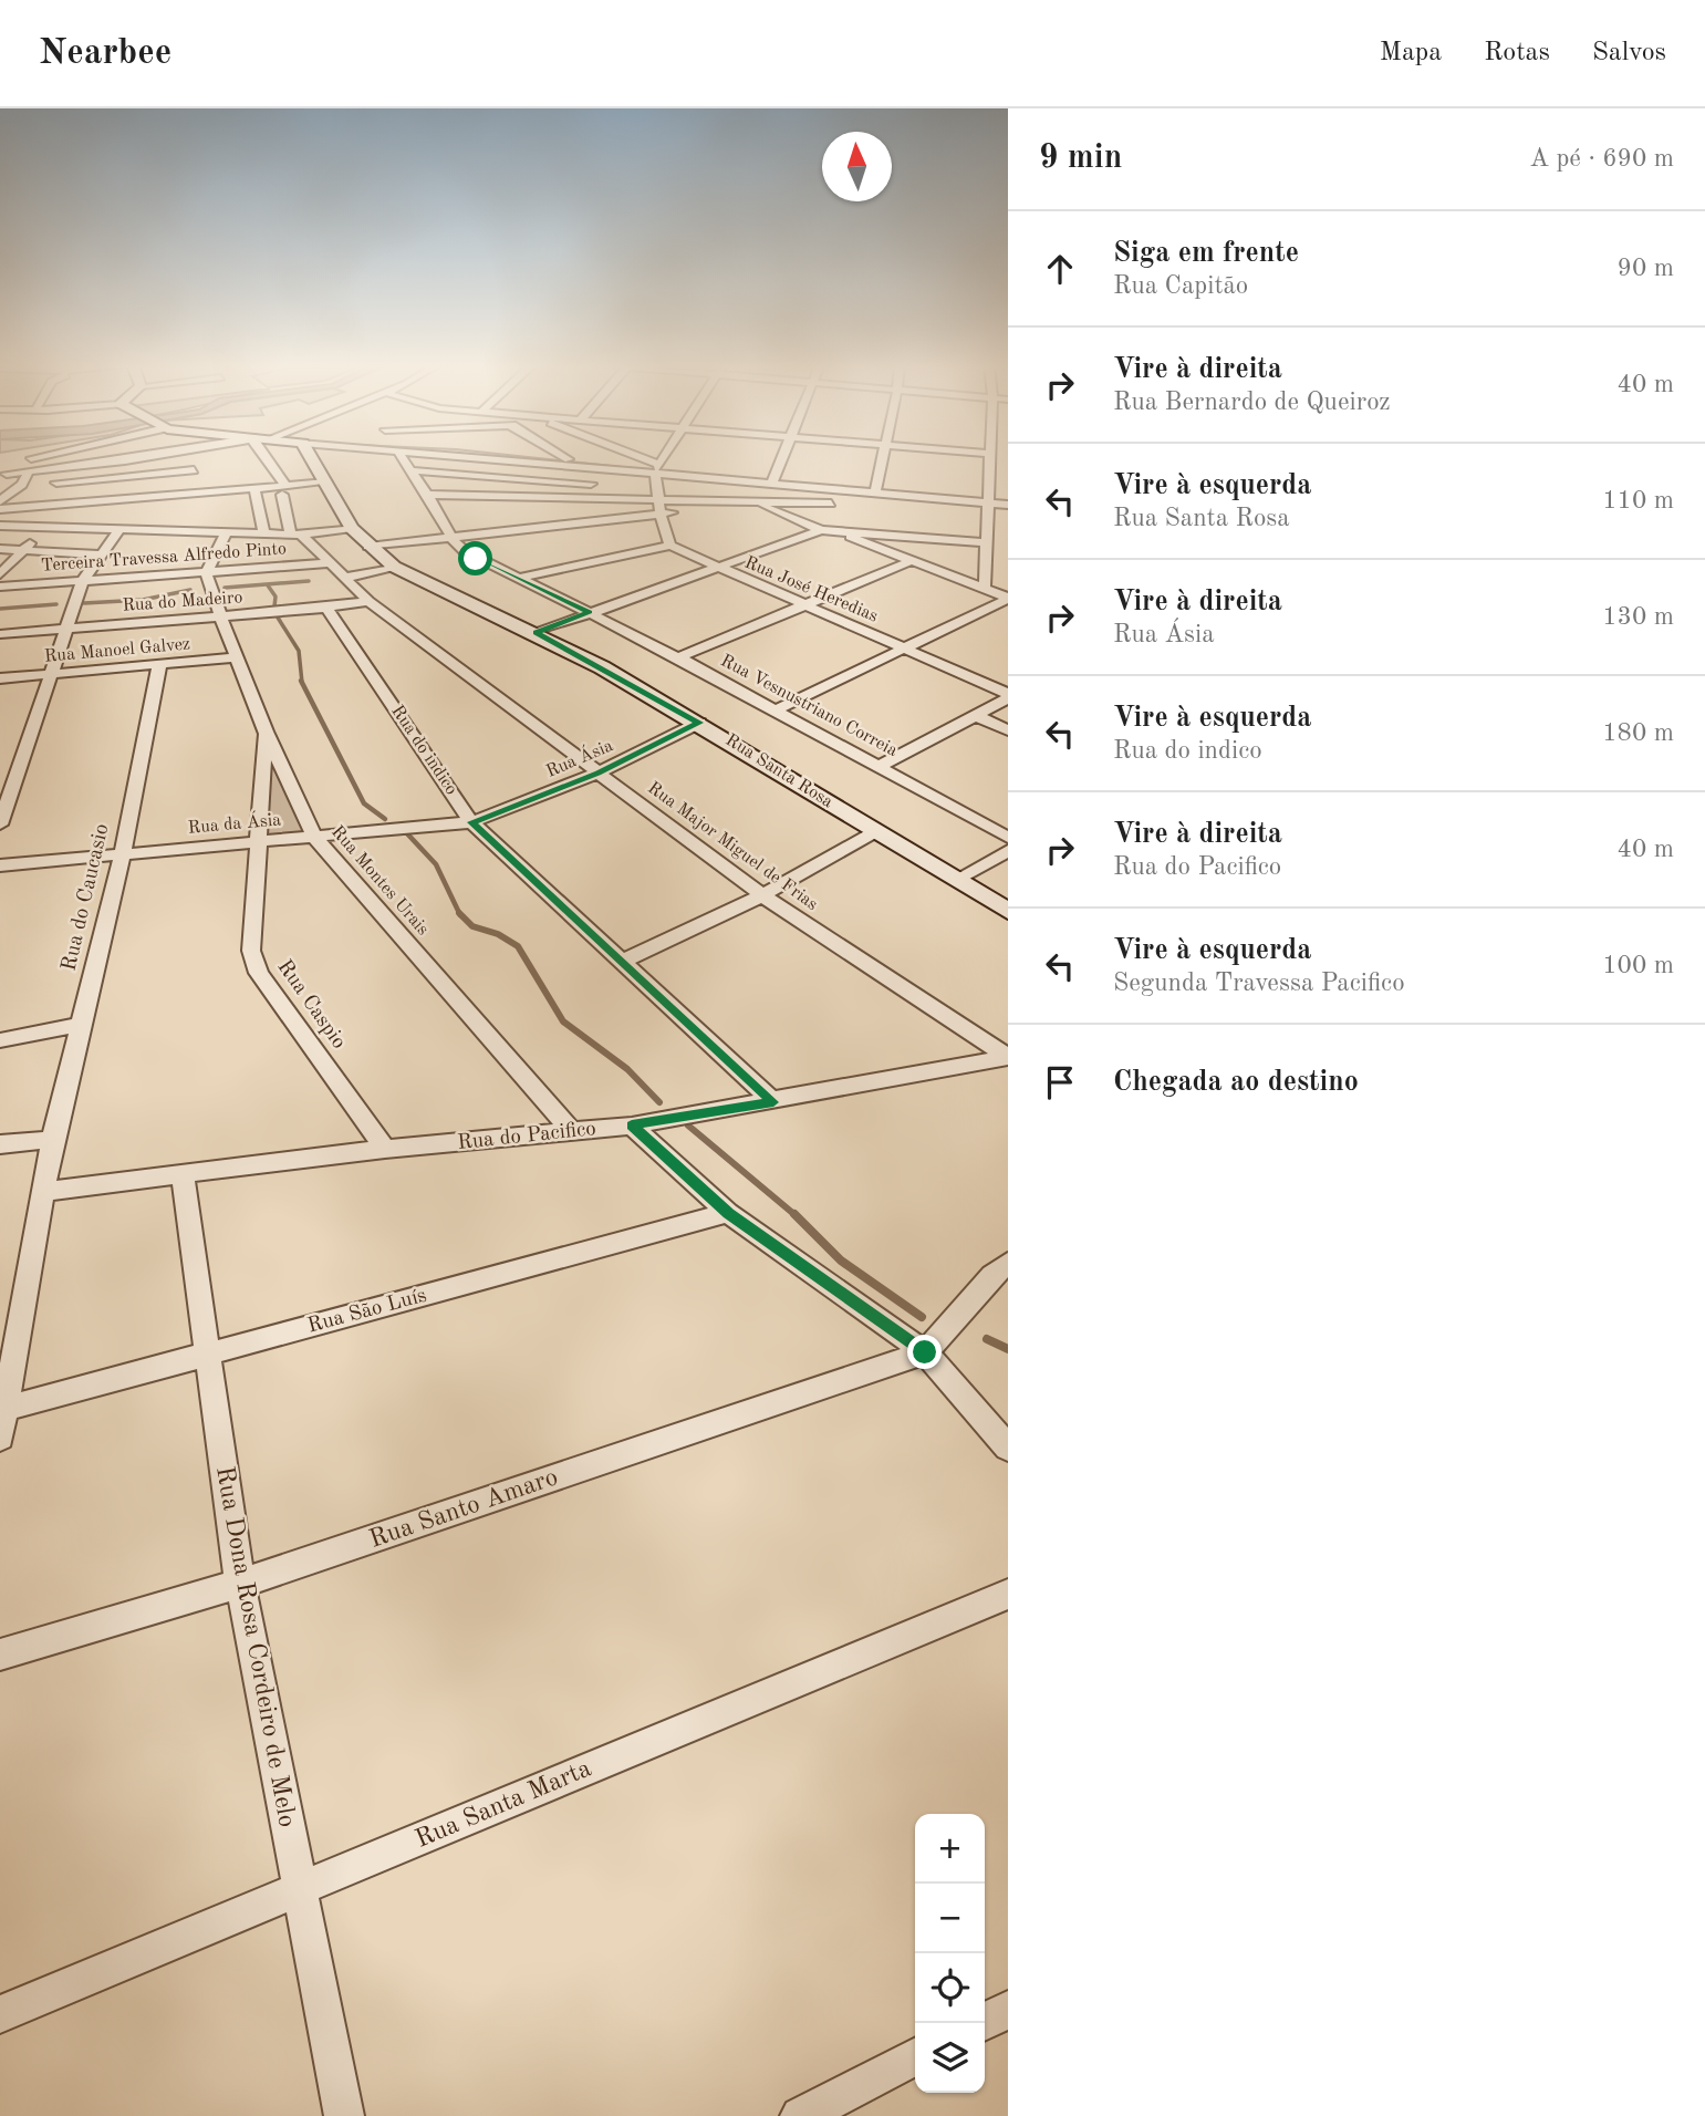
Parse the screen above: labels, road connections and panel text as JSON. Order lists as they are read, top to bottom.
{
  "streets": {
    "street": [
      "Terceira Travessa Alfredo Pinto",
      "Rua José Heredias",
      "Rua do Madeiro",
      "Rua Manoel Galvez",
      "Rua Vesnustriano Correia",
      "Rua do indico",
      "Rua Ásia",
      "Rua Santa Rosa",
      "Rua da Ásia",
      "Rua Major Miguel de Frias",
      "Rua Montes Urais",
      "Rua do Caucasio",
      "Rua Caspio",
      "Rua do Pacifico",
      "Rua São Luís",
      "Rua Santo Amaro",
      "Rua Dona Rosa Cordeiro de Melo",
      "Rua Santa Marta"
    ]
  },
  "crossings": [
    ["Terceira Travessa Alfredo Pinto", "Rua Major Miguel de Frias"],
    ["Terceira Travessa Alfredo Pinto", "Rua Montes Urais"],
    ["Rua do Madeiro", "Rua do indico"],
    ["Rua do Madeiro", "Rua Major Miguel de Frias"],
    ["Rua do Madeiro", "Rua Montes Urais"],
    ["Rua Manoel Galvez", "Rua Montes Urais"],
    ["Rua Manoel Galvez", "Rua do Caucasio"],
    ["Rua do indico", "Rua Ásia"],
    ["Rua do indico", "Rua da Ásia"],
    ["Rua do indico", "Rua do Pacifico"],
    ["Rua Ásia", "Rua Santa Rosa"],
    ["Rua Ásia", "Rua da Ásia"],
    ["Rua Ásia", "Rua Major Miguel de Frias"],
    ["Rua da Ásia", "Rua Montes Urais"],
    ["Rua da Ásia", "Rua do Caucasio"],
    ["Rua da Ásia", "Rua Caspio"],
    ["Rua Major Miguel de Frias", "Rua do Pacifico"],
    ["Rua Montes Urais", "Rua Caspio"],
    ["Rua Montes Urais", "Rua do Pacifico"],
    ["Rua Caspio", "Rua do Pacifico"],
    ["Rua do Pacifico", "Rua Dona Rosa Cordeiro de Melo"],
    ["Rua São Luís", "Rua Dona Rosa Cordeiro de Melo"],
    ["Rua Santo Amaro", "Rua Dona Rosa Cordeiro de Melo"],
    ["Rua Dona Rosa Cordeiro de Melo", "Rua Santa Marta"]
  ],
  "north": "top",
  "page": {
    "header": "Nearbee",
    "nav": ["Mapa", "Rotas", "Salvos"],
    "heading": ["9 min", "A pé · 690 m"],
    "list": [
      ["Siga em frente", "Rua Capitão", "90 m"],
      ["Vire à direita", "Rua Bernardo de Queiroz", "40 m"],
      ["Vire à esquerda", "Rua Santa Rosa", "110 m"],
      ["Vire à direita", "Rua Ásia", "130 m"],
      ["Vire à esquerda", "Rua do indico", "180 m"],
      ["Vire à direita", "Rua do Pacifico", "40 m"],
      ["Vire à esquerda", "Segunda Travessa Pacifico", "100 m"],
      "Chegada ao destino"
    ],
    "map_buttons": ["+", "−"]
  }
}
